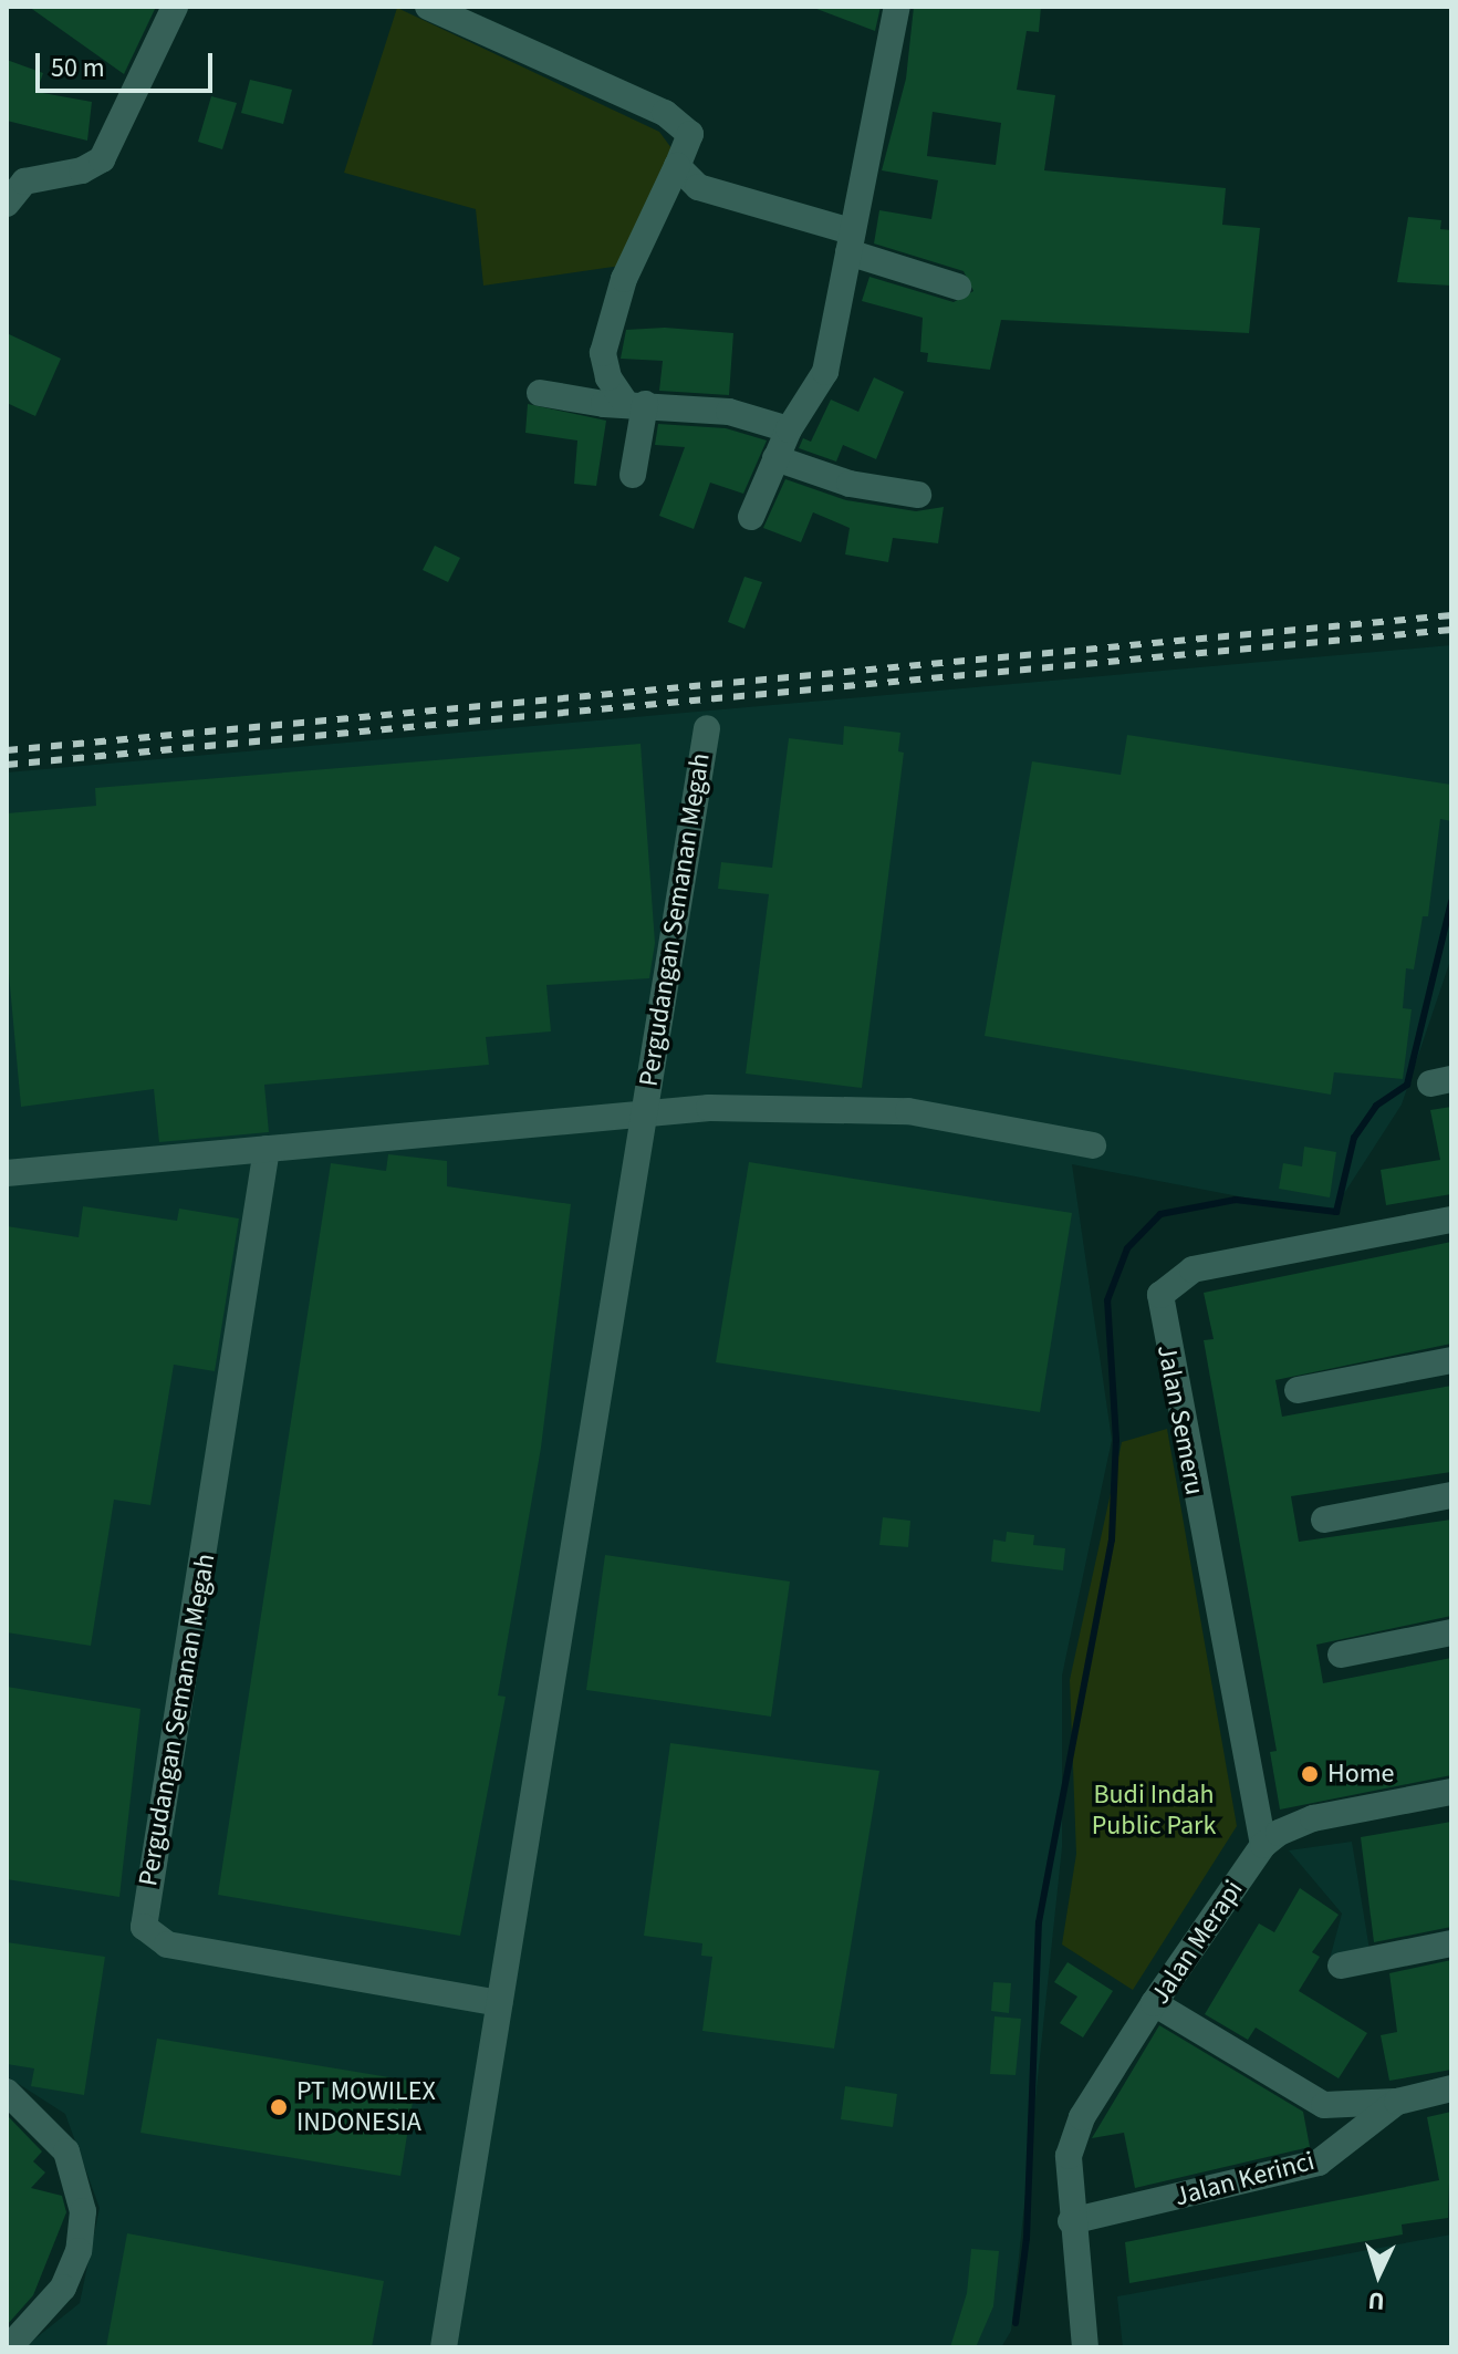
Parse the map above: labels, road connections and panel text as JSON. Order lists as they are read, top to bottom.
{
  "streets": {
    "street": [
      "Pergudangan Semanan Megah",
      "Jalan Semeru",
      "Jalan Merapi",
      "Jalan Kerinci"
    ]
  },
  "crossings": [
    ["Jalan Semeru", "Jalan Merapi"],
    ["Jalan Merapi", "Jalan Kerinci"]
  ],
  "parks": ["Budi Indah Public Park"],
  "places": ["Home", "PT MOWILEX INDONESIA"],
  "scale_bar": "50 m",
  "north": "bottom"
}
